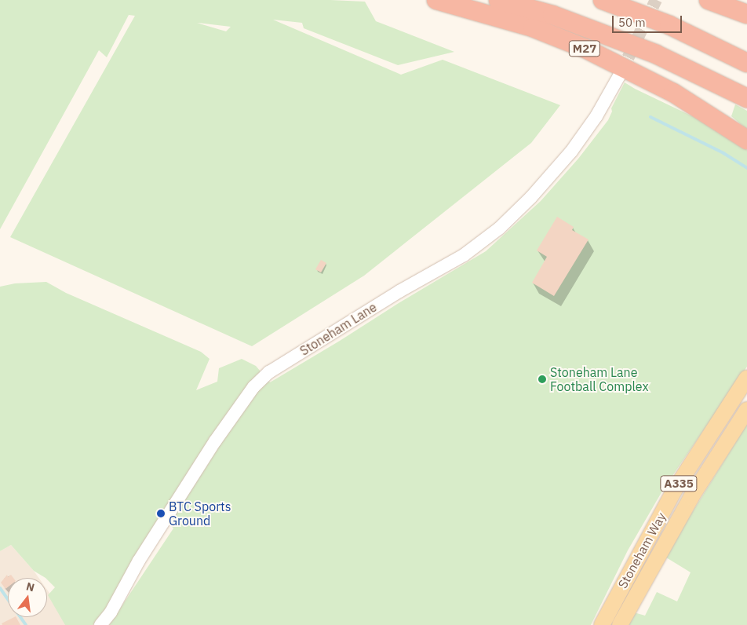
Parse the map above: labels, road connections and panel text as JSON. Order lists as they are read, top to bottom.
{
  "streets": {
    "highway": ["M27"],
    "main road": ["A335", "Stoneham Way"],
    "street": ["Stoneham Lane"]
  },
  "places": ["Stoneham Lane Football Complex", "BTC Sports Ground"],
  "scale_bar": "50 m",
  "north": "top"
}
